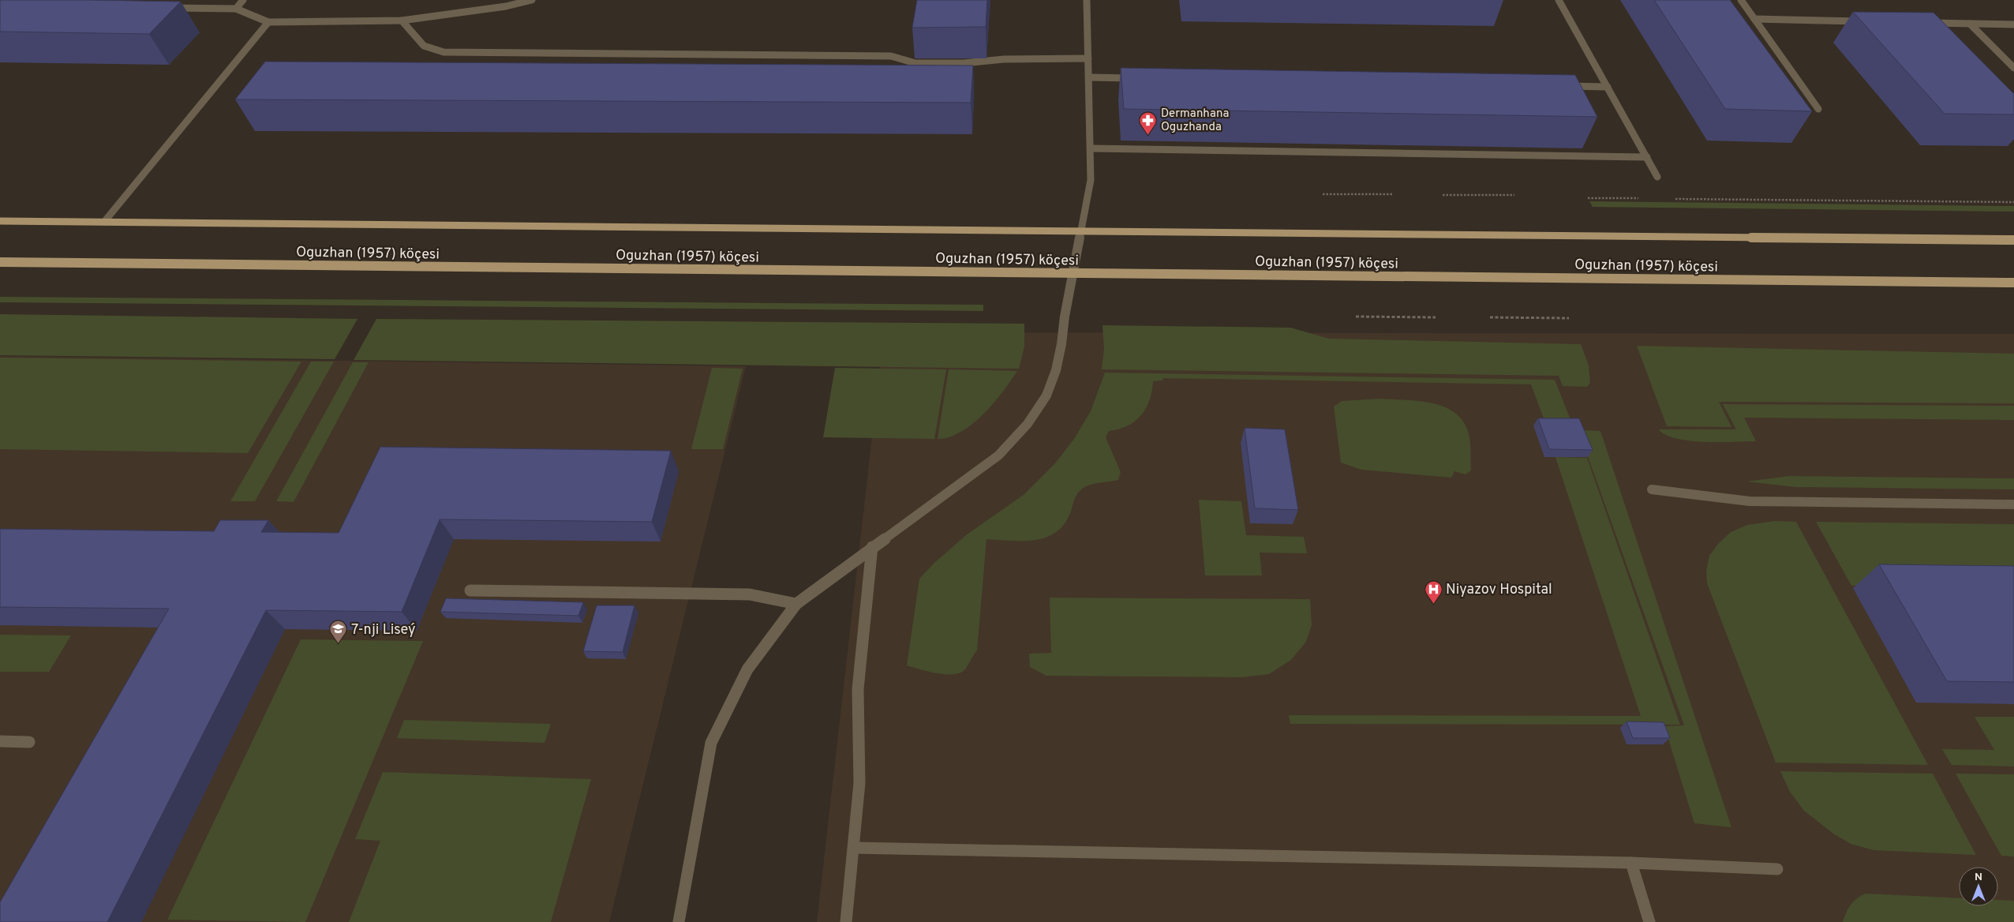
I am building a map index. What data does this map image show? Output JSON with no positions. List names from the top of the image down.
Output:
{
  "streets": {
    "main road": ["Oguzhan (1957) köçesi"]
  },
  "places": {
    "pharmacy": ["Dermanhana Oguzhanda"],
    "hospital": ["Niyazov Hospital"],
    "school or university": ["7-nji Liseý"]
  },
  "north": "top"
}
